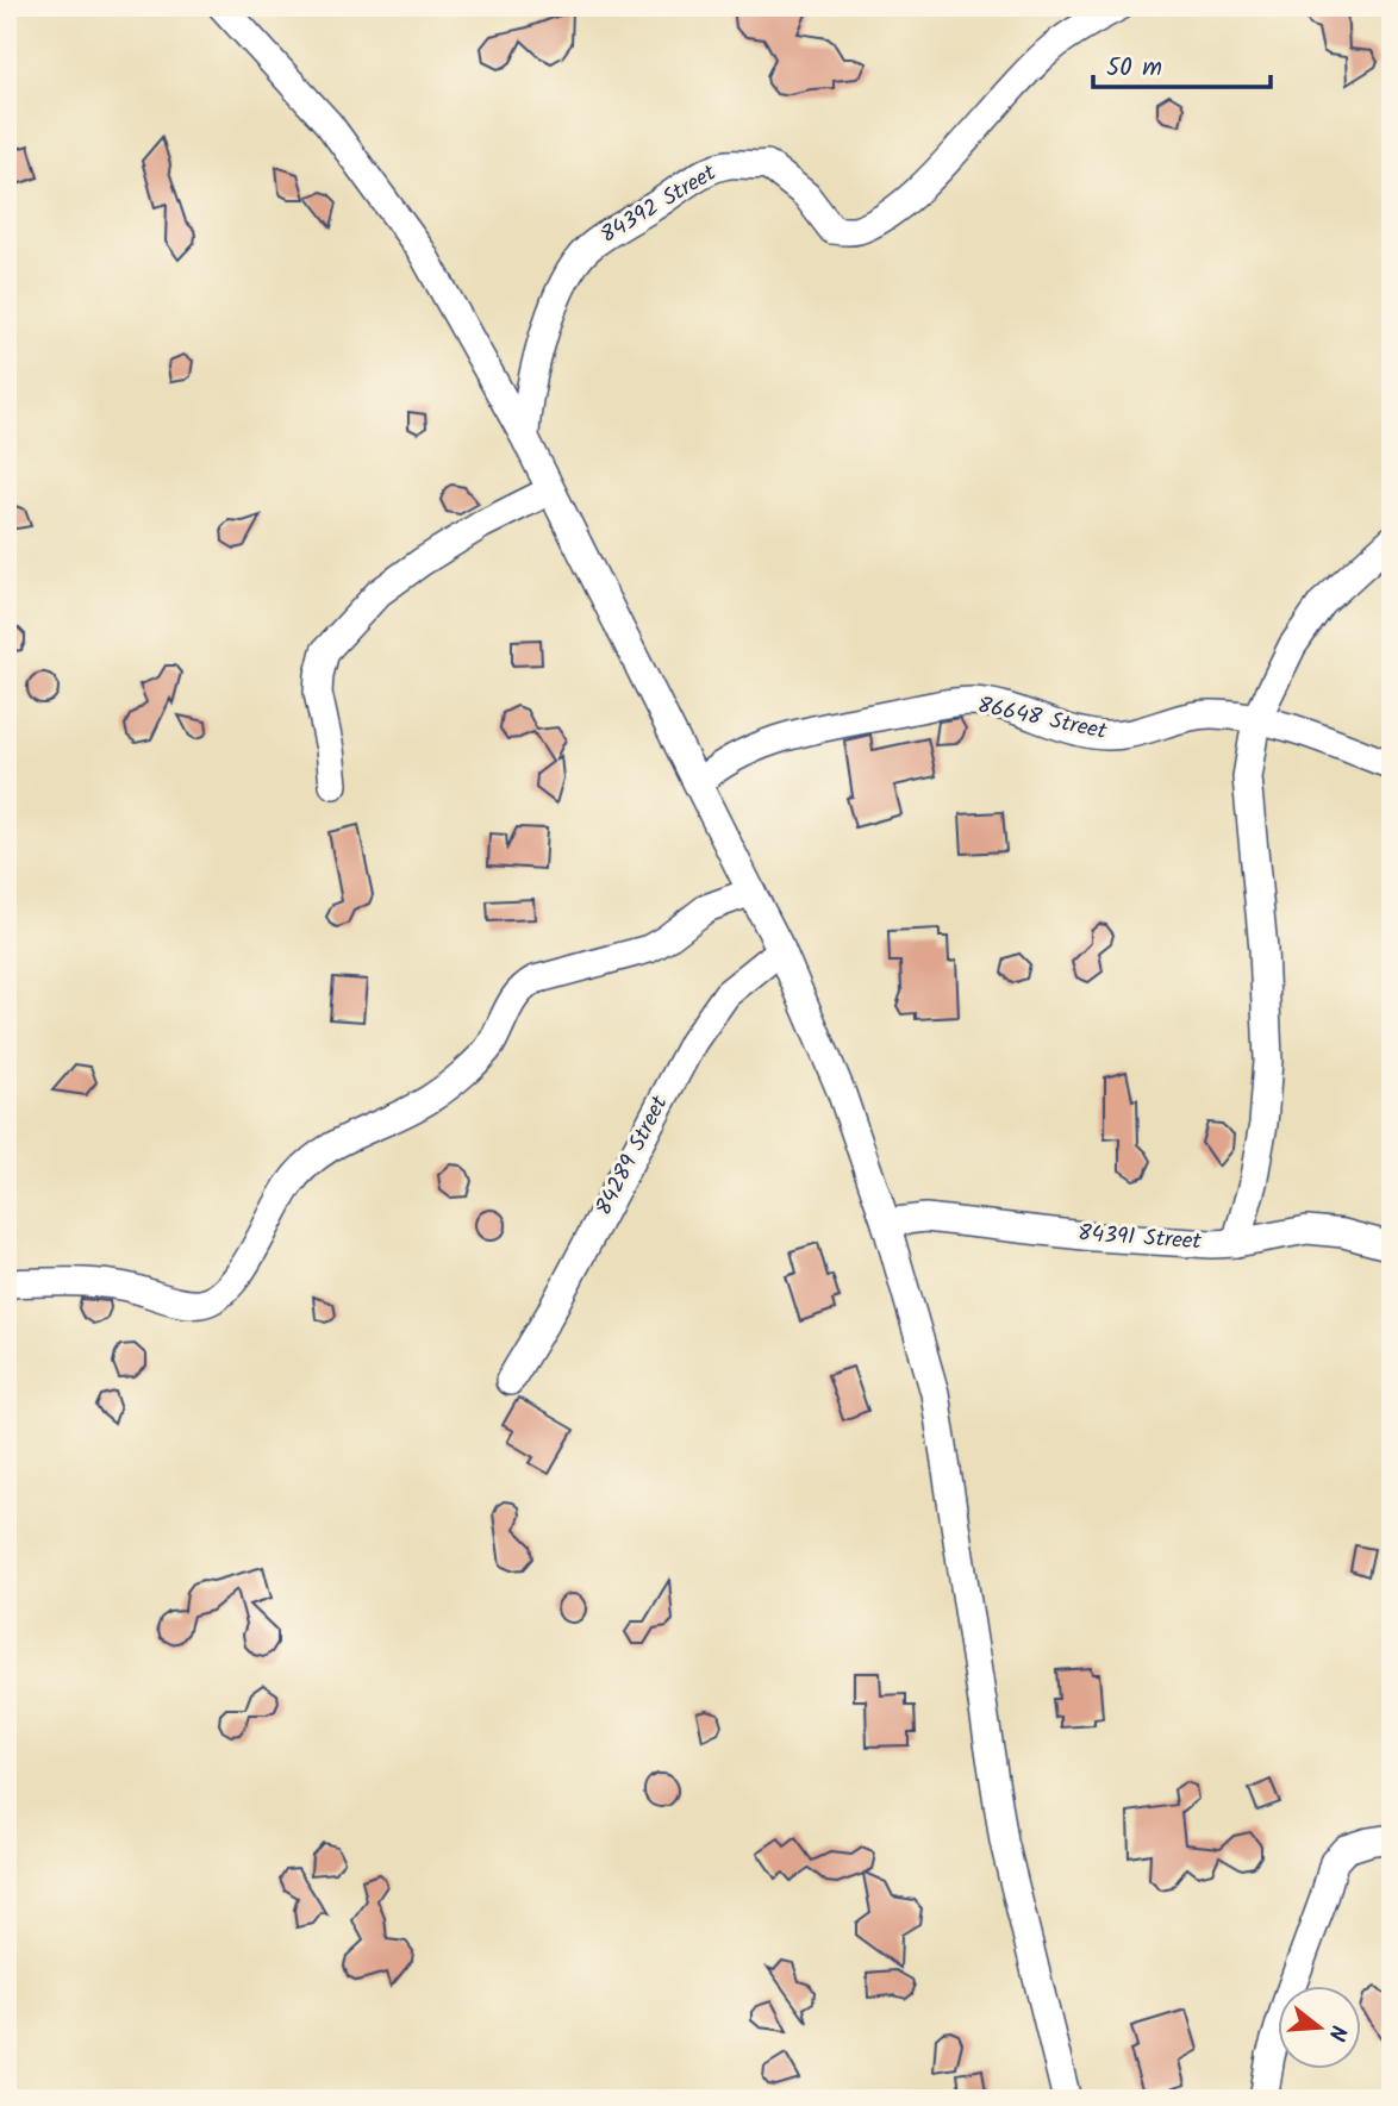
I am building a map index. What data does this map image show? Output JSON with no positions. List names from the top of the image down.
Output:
{
  "streets": {
    "street": [
      "84392 Street",
      "86648 Street",
      "84289 Street",
      "84391 Street"
    ]
  },
  "scale_bar": "50 m",
  "north": "right"
}
